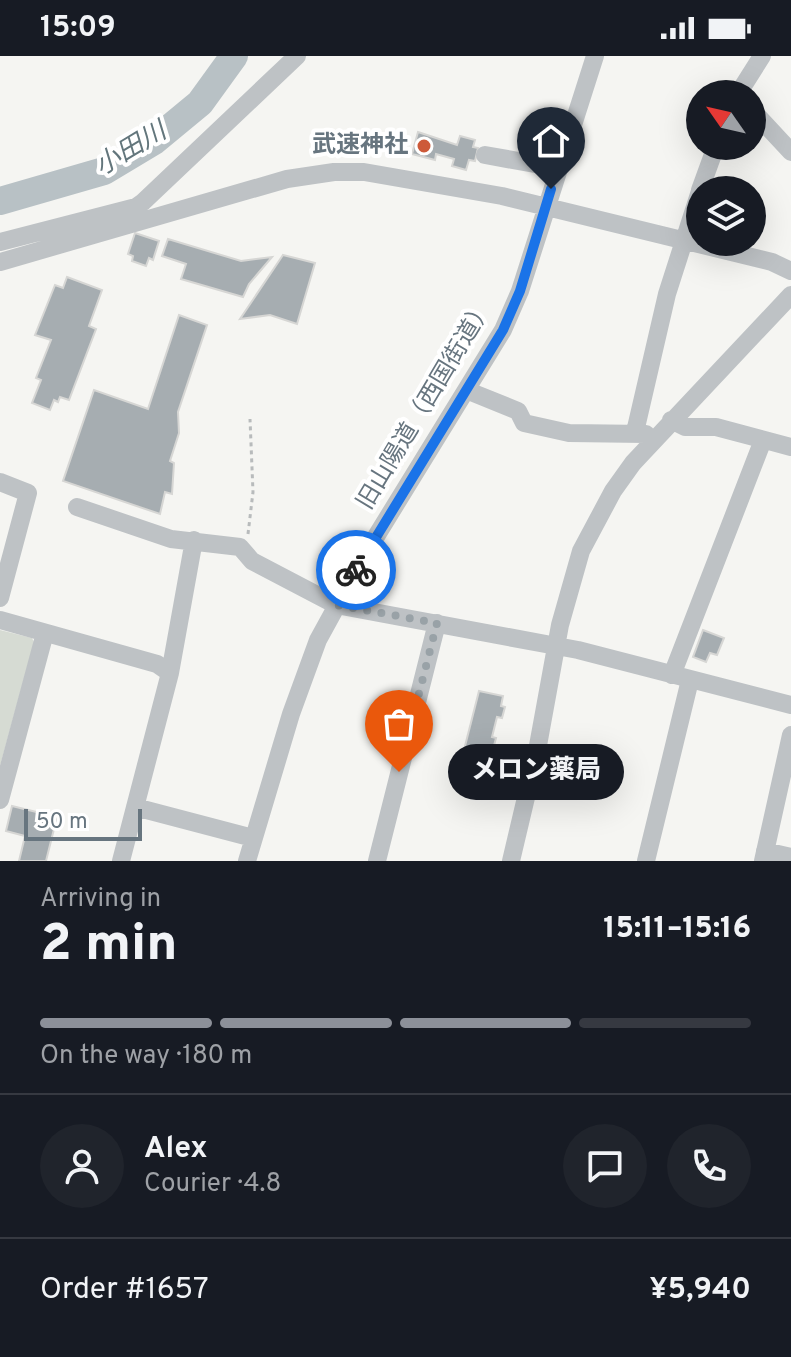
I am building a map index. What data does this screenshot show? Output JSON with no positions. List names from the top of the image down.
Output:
{
  "streets": {
    "street": ["旧山陽道（西国街道）"]
  },
  "water": ["小田川"],
  "places": ["武速神社", "メロン薬局"],
  "scale_bar": "50 m",
  "north": "top left",
  "page": {
    "status": "15:09",
    "bubble": "メロン薬局",
    "scale": "50 m",
    "heading": ["2 min", "Arriving in", "15:11–15:16"],
    "panel": [
      "Alex",
      "Courier · 4.8",
      "Order #1657",
      "¥5,940"
    ],
    "bar": "On the way · 180 m"
  }
}
